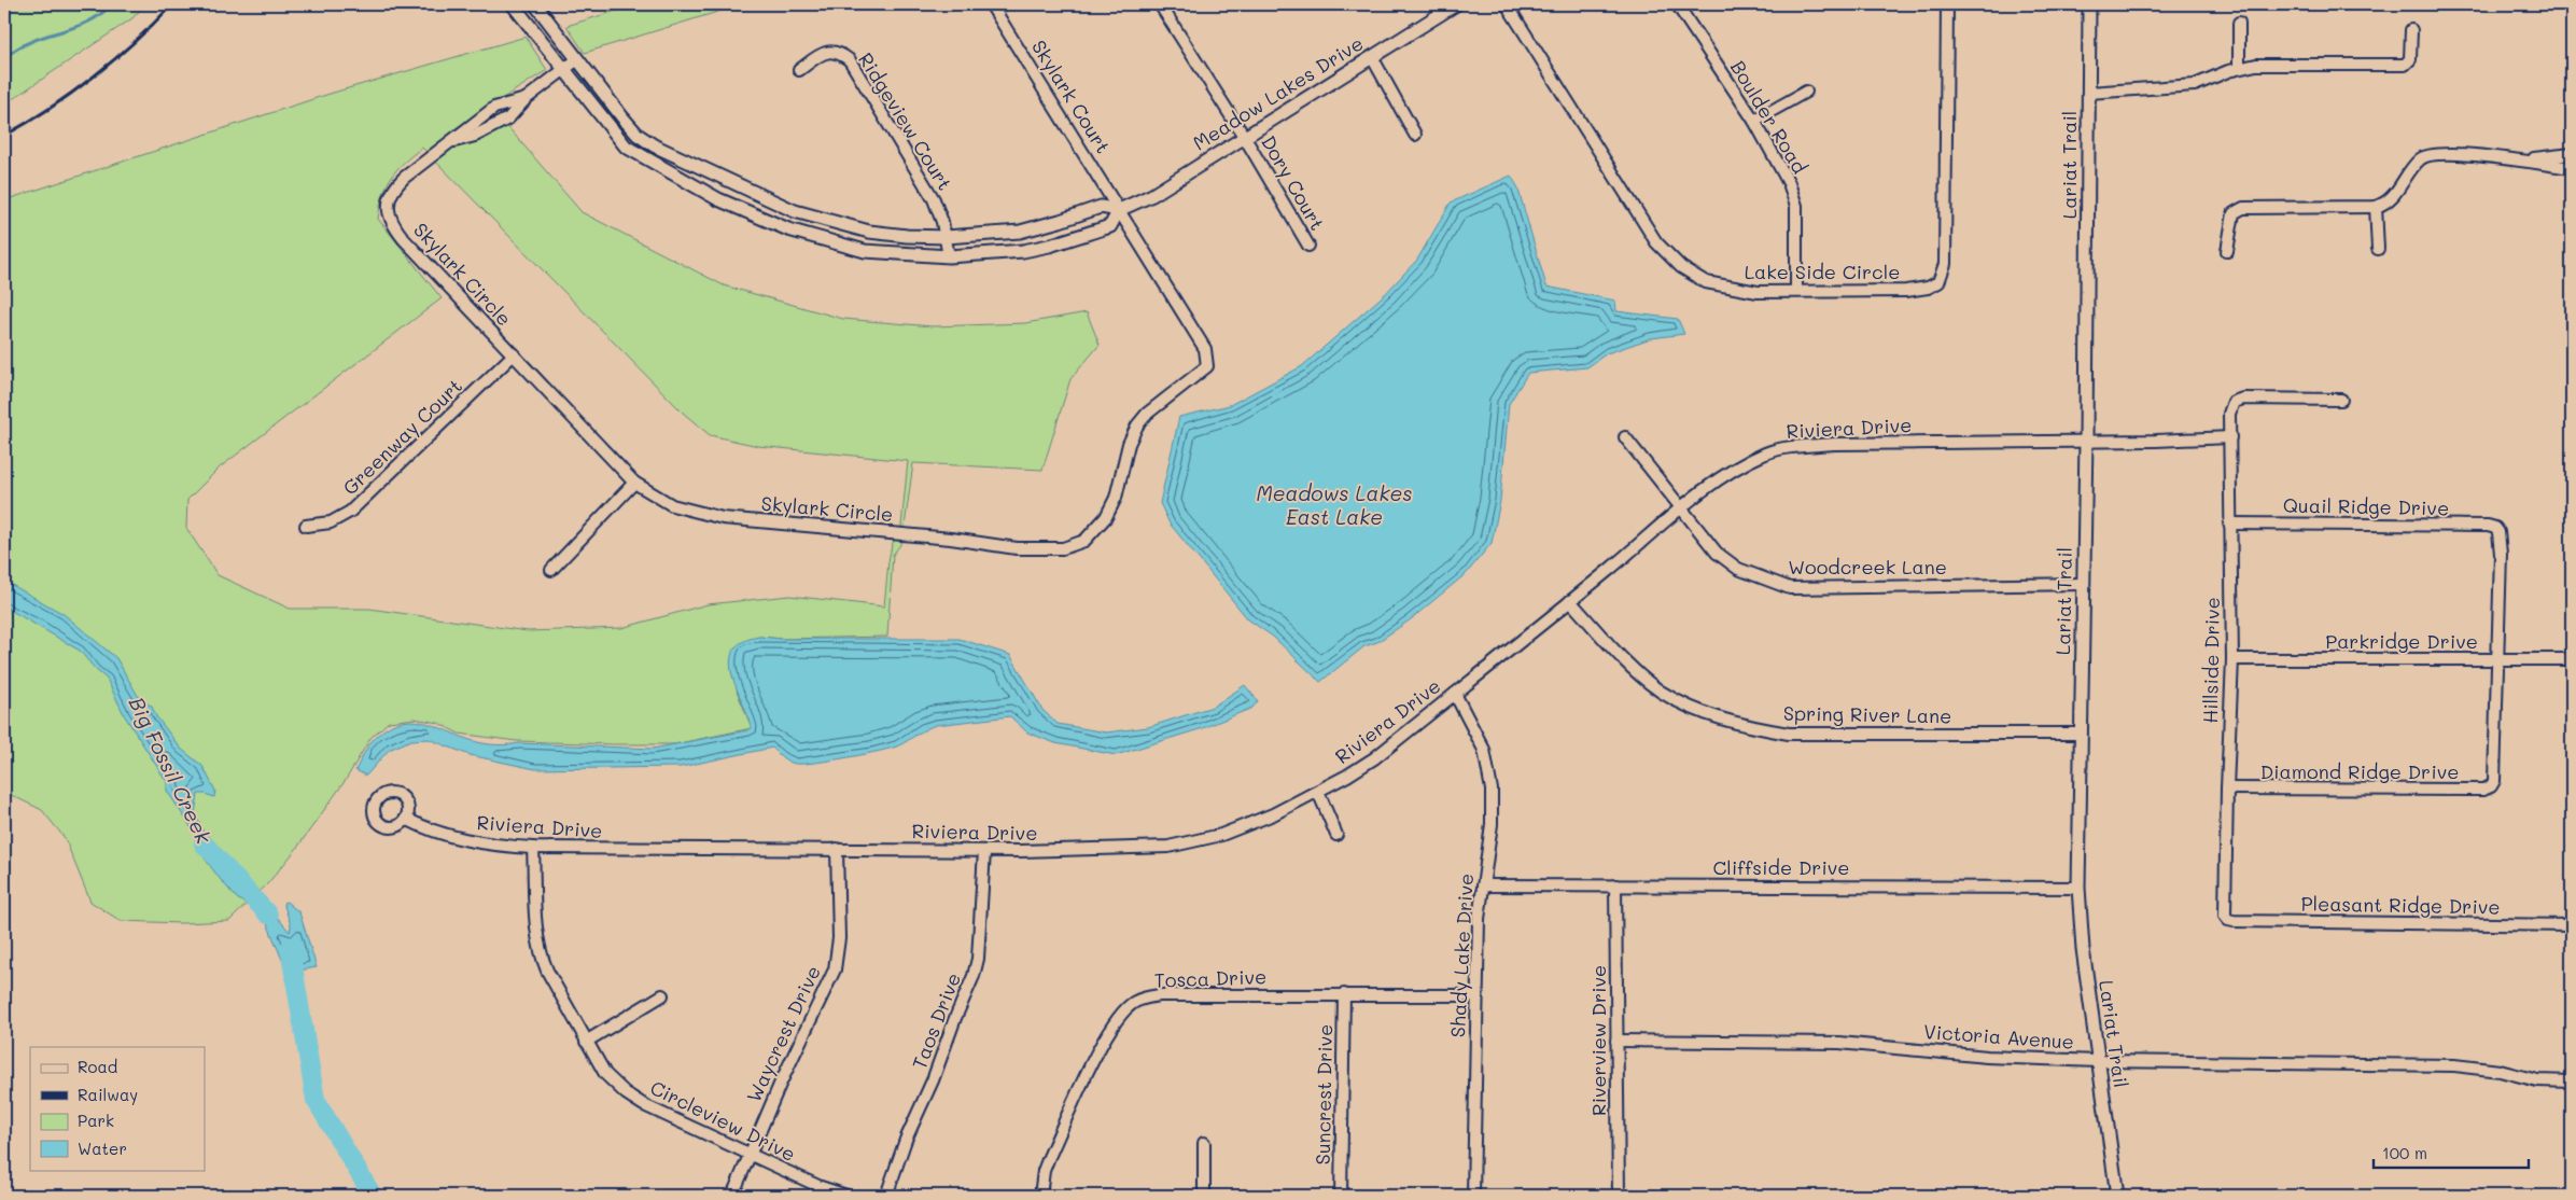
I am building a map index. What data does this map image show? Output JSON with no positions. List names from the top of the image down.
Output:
{
  "streets": {
    "street": [
      "Meadow Lakes Drive",
      "Skylark Court",
      "Boulder Road",
      "Ridgeview Court",
      "Lariat Trail",
      "Dory Court",
      "Lake Side Circle",
      "Skylark Circle",
      "Riviera Drive",
      "Greenway Court",
      "Quail Ridge Drive",
      "Woodcreek Lane",
      "Parkridge Drive",
      "Hillside Drive",
      "Spring River Lane",
      "Diamond Ridge Drive",
      "Cliffside Drive",
      "Pleasant Ridge Drive",
      "Shady Lake Drive",
      "Tosca Drive",
      "Taos Drive",
      "Waycrest Drive",
      "Victoria Avenue",
      "Riverview Drive",
      "Suncrest Drive",
      "Circleview Drive"
    ]
  },
  "crossings": [
    ["Meadow Lakes Drive", "Skylark Court"],
    ["Meadow Lakes Drive", "Ridgeview Court"],
    ["Meadow Lakes Drive", "Dory Court"],
    ["Meadow Lakes Drive", "Skylark Circle"],
    ["Skylark Court", "Skylark Circle"],
    ["Boulder Road", "Lake Side Circle"],
    ["Lariat Trail", "Riviera Drive"],
    ["Lariat Trail", "Woodcreek Lane"],
    ["Lariat Trail", "Spring River Lane"],
    ["Lariat Trail", "Cliffside Drive"],
    ["Lariat Trail", "Victoria Avenue"],
    ["Skylark Circle", "Greenway Court"],
    ["Riviera Drive", "Woodcreek Lane"],
    ["Riviera Drive", "Hillside Drive"],
    ["Riviera Drive", "Spring River Lane"],
    ["Riviera Drive", "Shady Lake Drive"],
    ["Riviera Drive", "Taos Drive"],
    ["Riviera Drive", "Waycrest Drive"],
    ["Riviera Drive", "Circleview Drive"],
    ["Quail Ridge Drive", "Parkridge Drive"],
    ["Quail Ridge Drive", "Hillside Drive"],
    ["Quail Ridge Drive", "Diamond Ridge Drive"],
    ["Parkridge Drive", "Hillside Drive"],
    ["Parkridge Drive", "Diamond Ridge Drive"],
    ["Hillside Drive", "Diamond Ridge Drive"],
    ["Hillside Drive", "Pleasant Ridge Drive"],
    ["Cliffside Drive", "Shady Lake Drive"],
    ["Cliffside Drive", "Riverview Drive"],
    ["Shady Lake Drive", "Tosca Drive"],
    ["Tosca Drive", "Suncrest Drive"],
    ["Waycrest Drive", "Circleview Drive"],
    ["Victoria Avenue", "Riverview Drive"]
  ],
  "water": ["Meadows Lakes East Lake", "Big Fossil Creek"],
  "legend": [
    "Road",
    "Railway",
    "Park",
    "Water"
  ],
  "scale_bar": "100 m"
}
